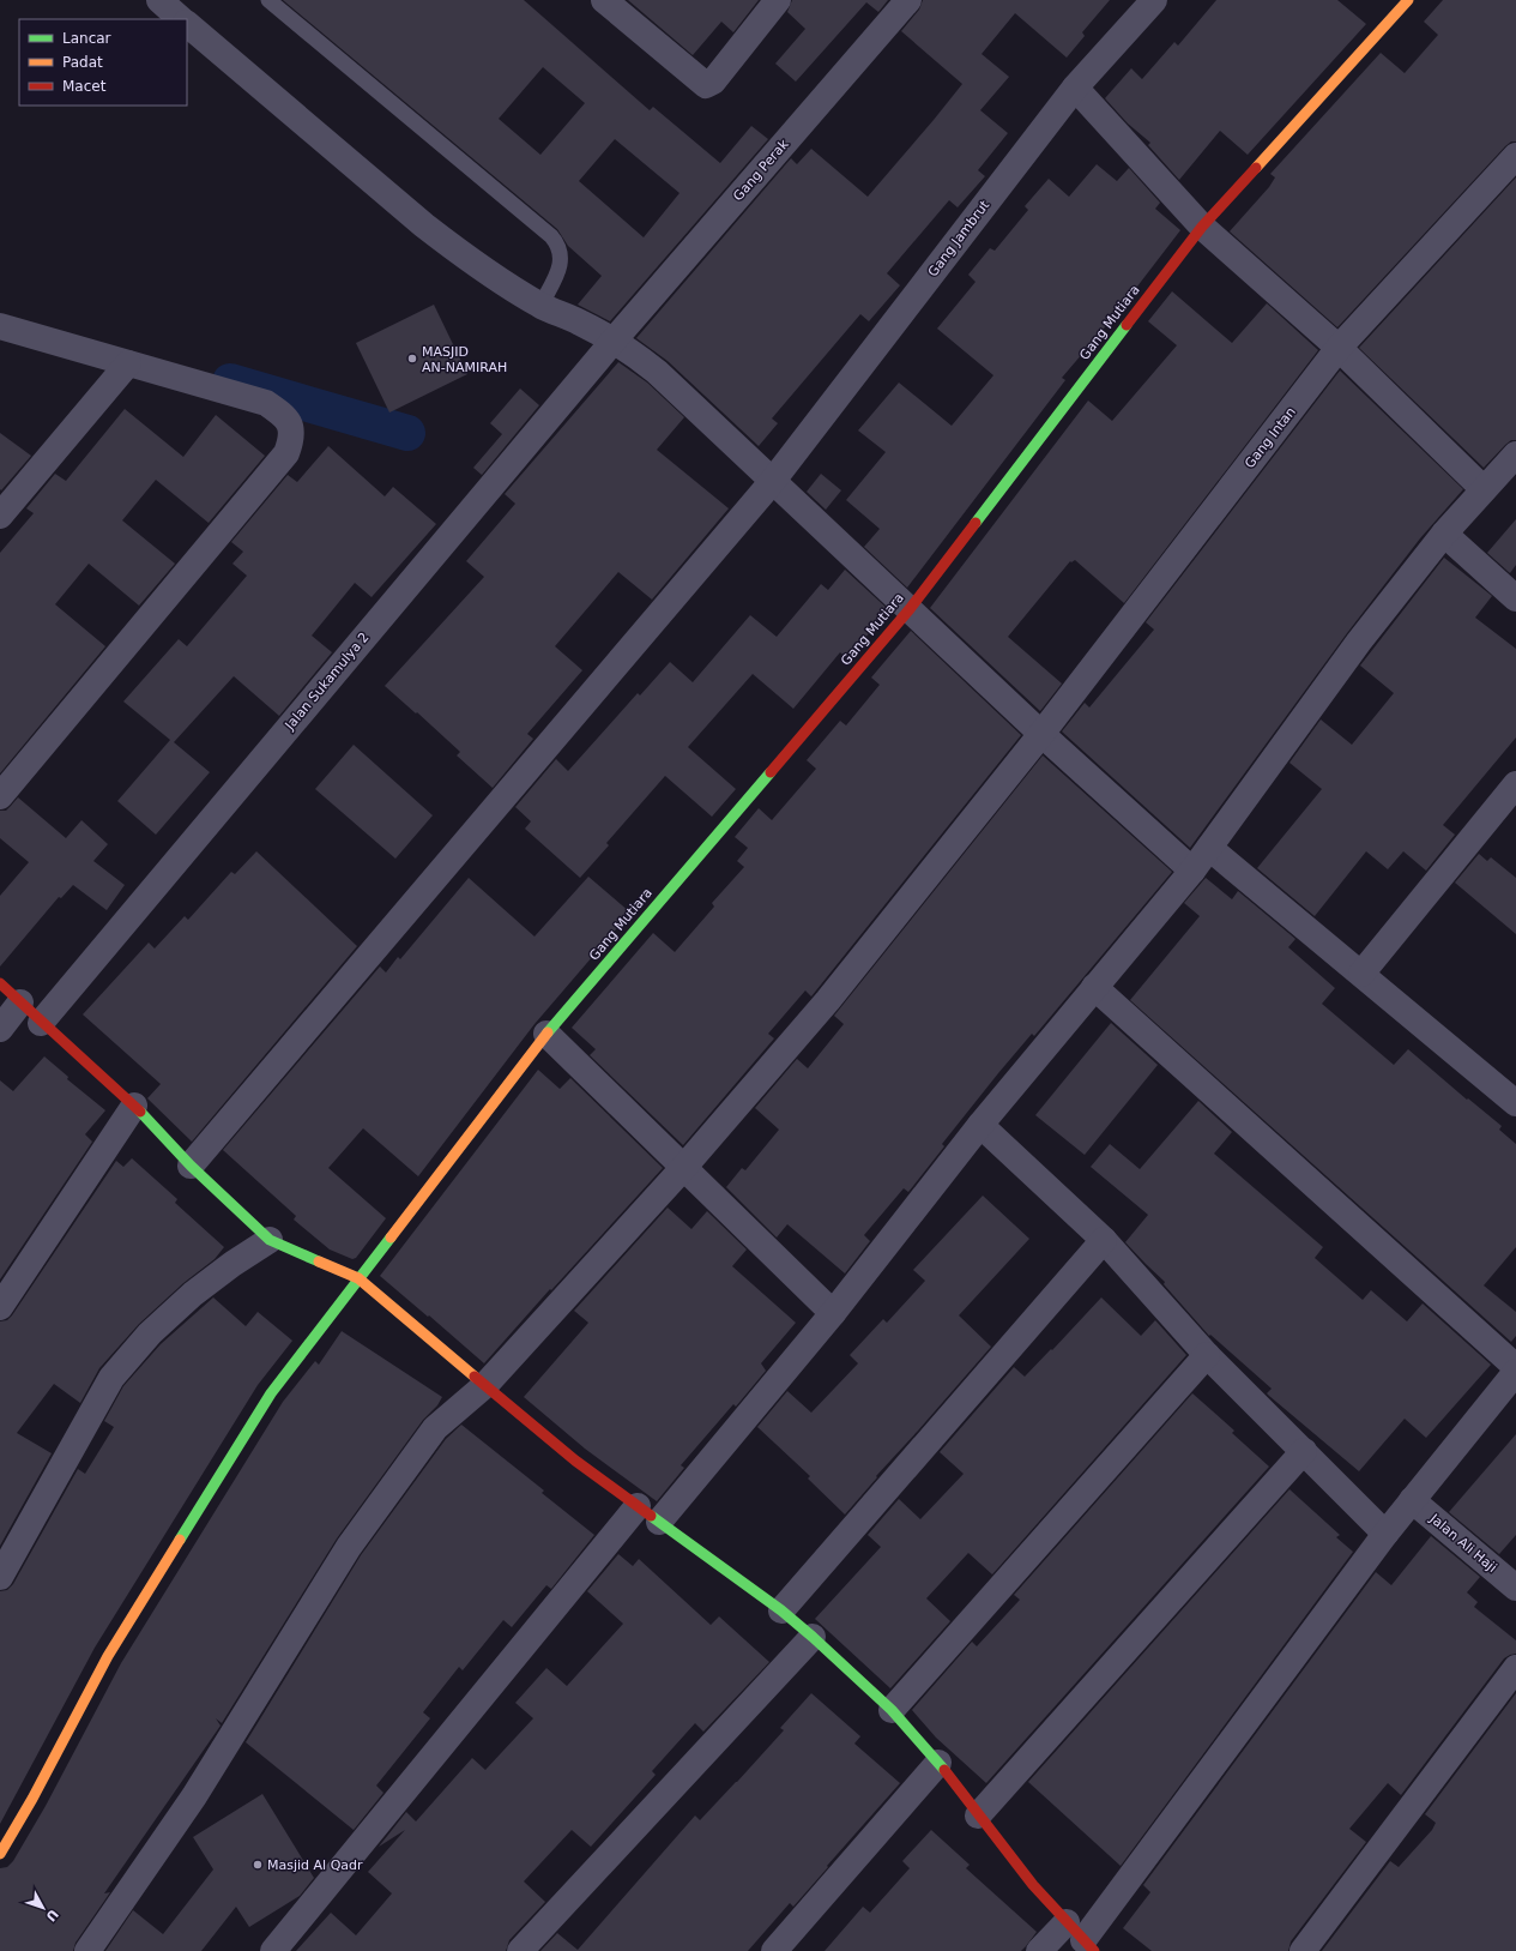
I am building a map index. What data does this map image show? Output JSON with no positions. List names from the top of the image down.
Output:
{
  "streets": {
    "street": [
      "Gang Perak",
      "Gang Jambrut",
      "Gang Mutiara",
      "Gang Intan",
      "Jalan Sukamulya 2",
      "Jalan Ali Haji"
    ]
  },
  "crossings": [
    ["Gang Perak", "Jalan Sukamulya 2"]
  ],
  "places": ["MASJID AN-NAMIRAH", "Masjid Al Qadr"],
  "legend": ["Lancar", "Padat", "Macet"],
  "north": "bottom right"
}
